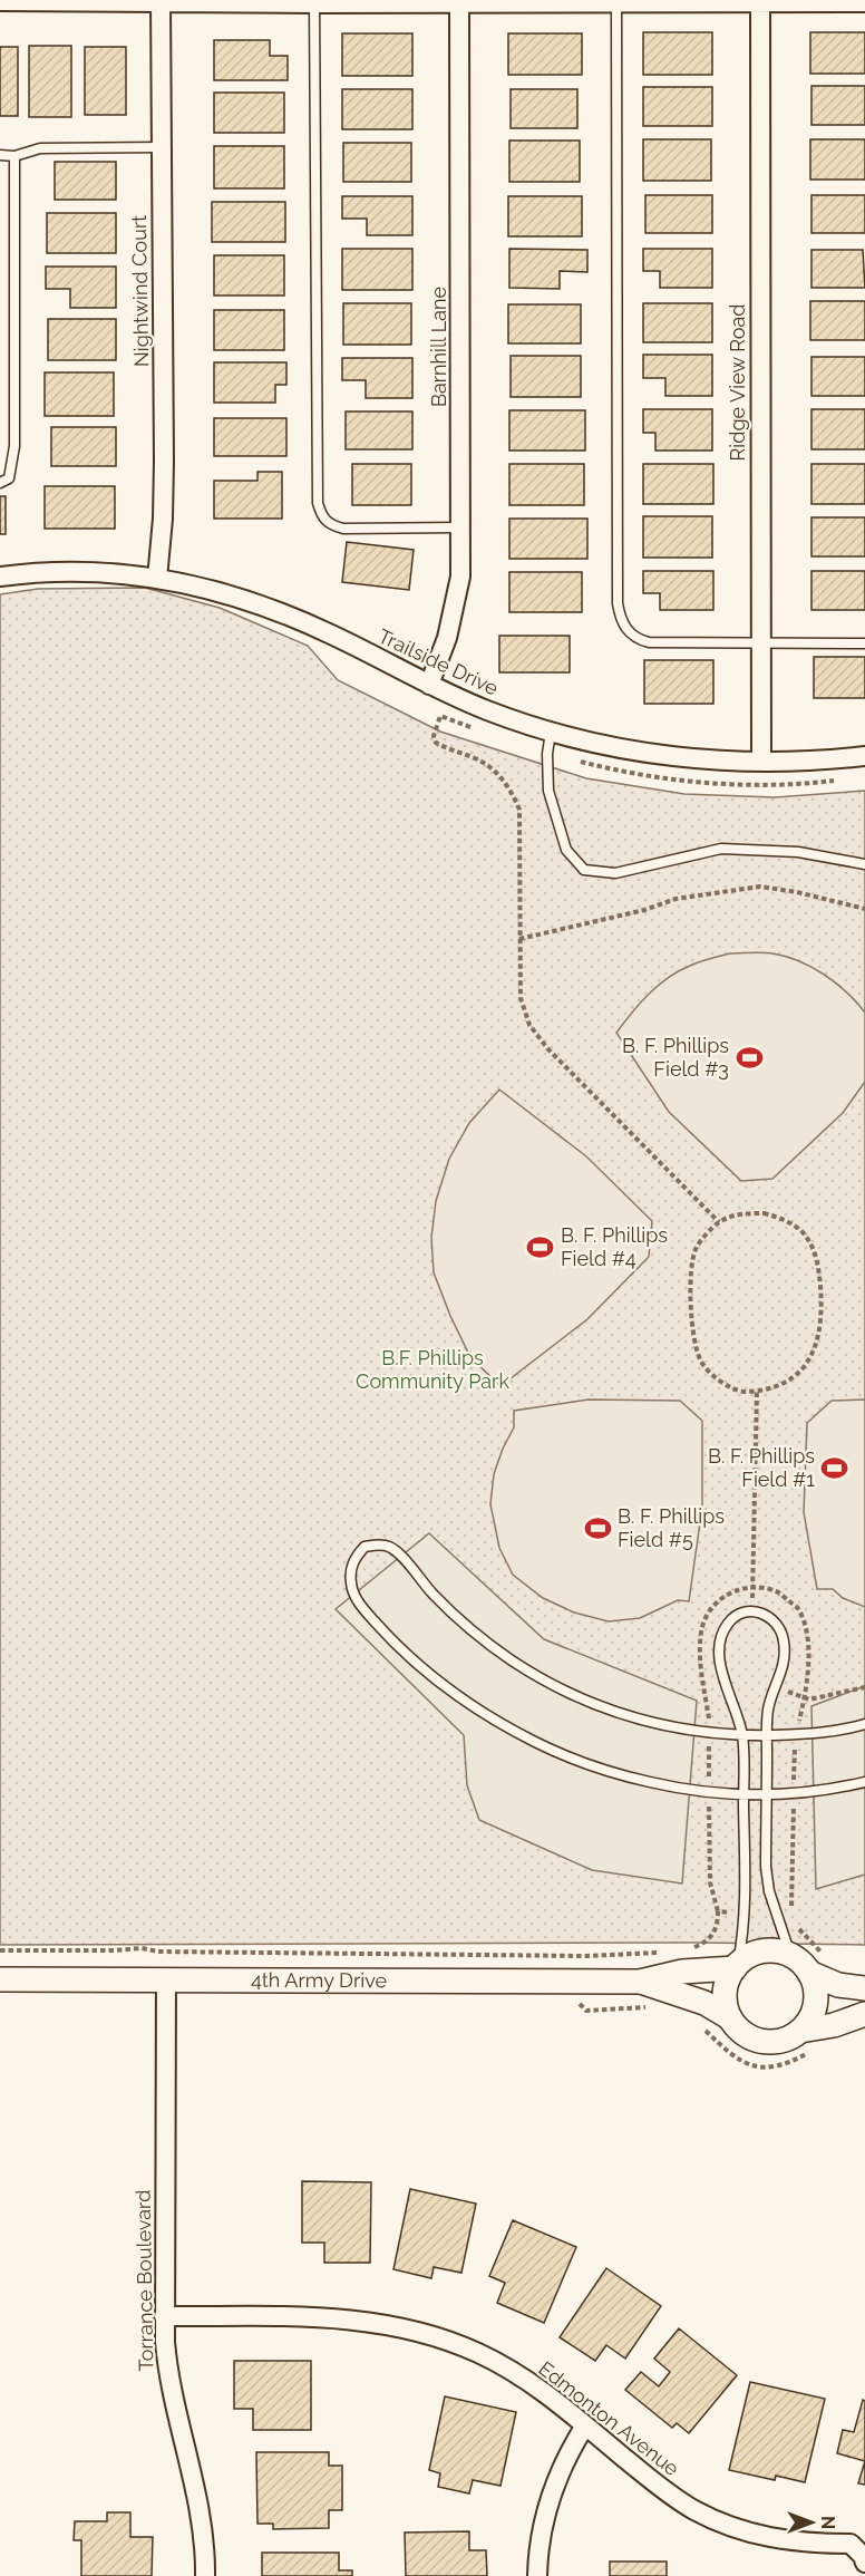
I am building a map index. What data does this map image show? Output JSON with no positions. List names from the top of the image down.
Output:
{
  "streets": {
    "street": [
      "Nightwind Court",
      "Barnhill Lane",
      "Ridge View Road",
      "Trailside Drive",
      "4th Army Drive",
      "Torrance Boulevard",
      "Edmonton Avenue"
    ]
  },
  "crossings": [
    ["Nightwind Court", "Trailside Drive"],
    ["Barnhill Lane", "Trailside Drive"],
    ["Ridge View Road", "Trailside Drive"],
    ["4th Army Drive", "Torrance Boulevard"],
    ["Torrance Boulevard", "Edmonton Avenue"]
  ],
  "parks": ["B.F. Phillips Community Park"],
  "places": {
    "sports": [
      "B. F. Phillips Field #3",
      "B. F. Phillips Field #4",
      "B. F. Phillips Field #1",
      "B. F. Phillips Field #5"
    ]
  },
  "north": "right"
}
